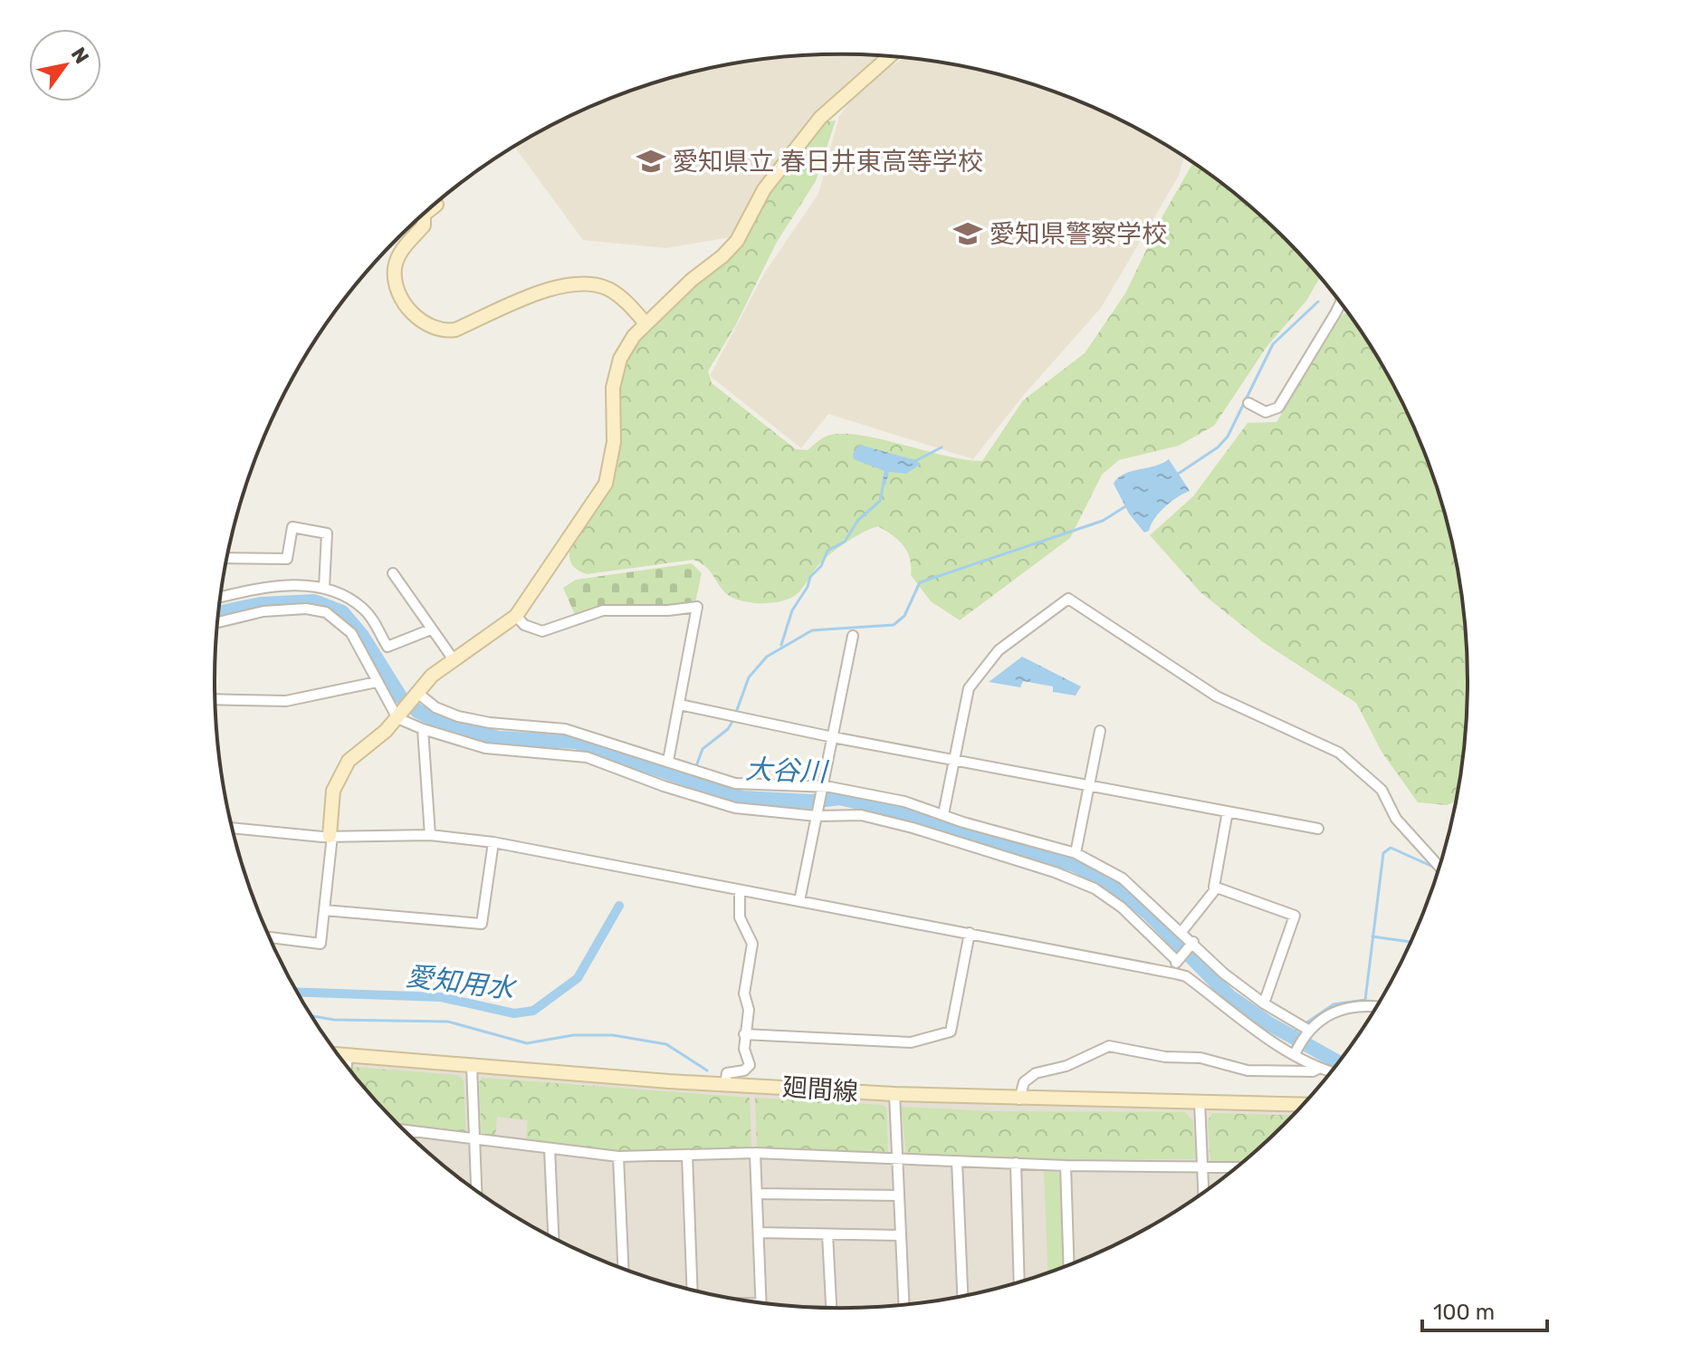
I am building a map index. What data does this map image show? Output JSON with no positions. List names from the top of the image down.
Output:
{
  "streets": {
    "street": ["廻間線"]
  },
  "water": ["大谷川", "愛知用水"],
  "places": {
    "school or university": ["愛知県立 春日井東高等学校", "愛知県警察学校"]
  },
  "scale_bar": "100 m",
  "north": "top right"
}
